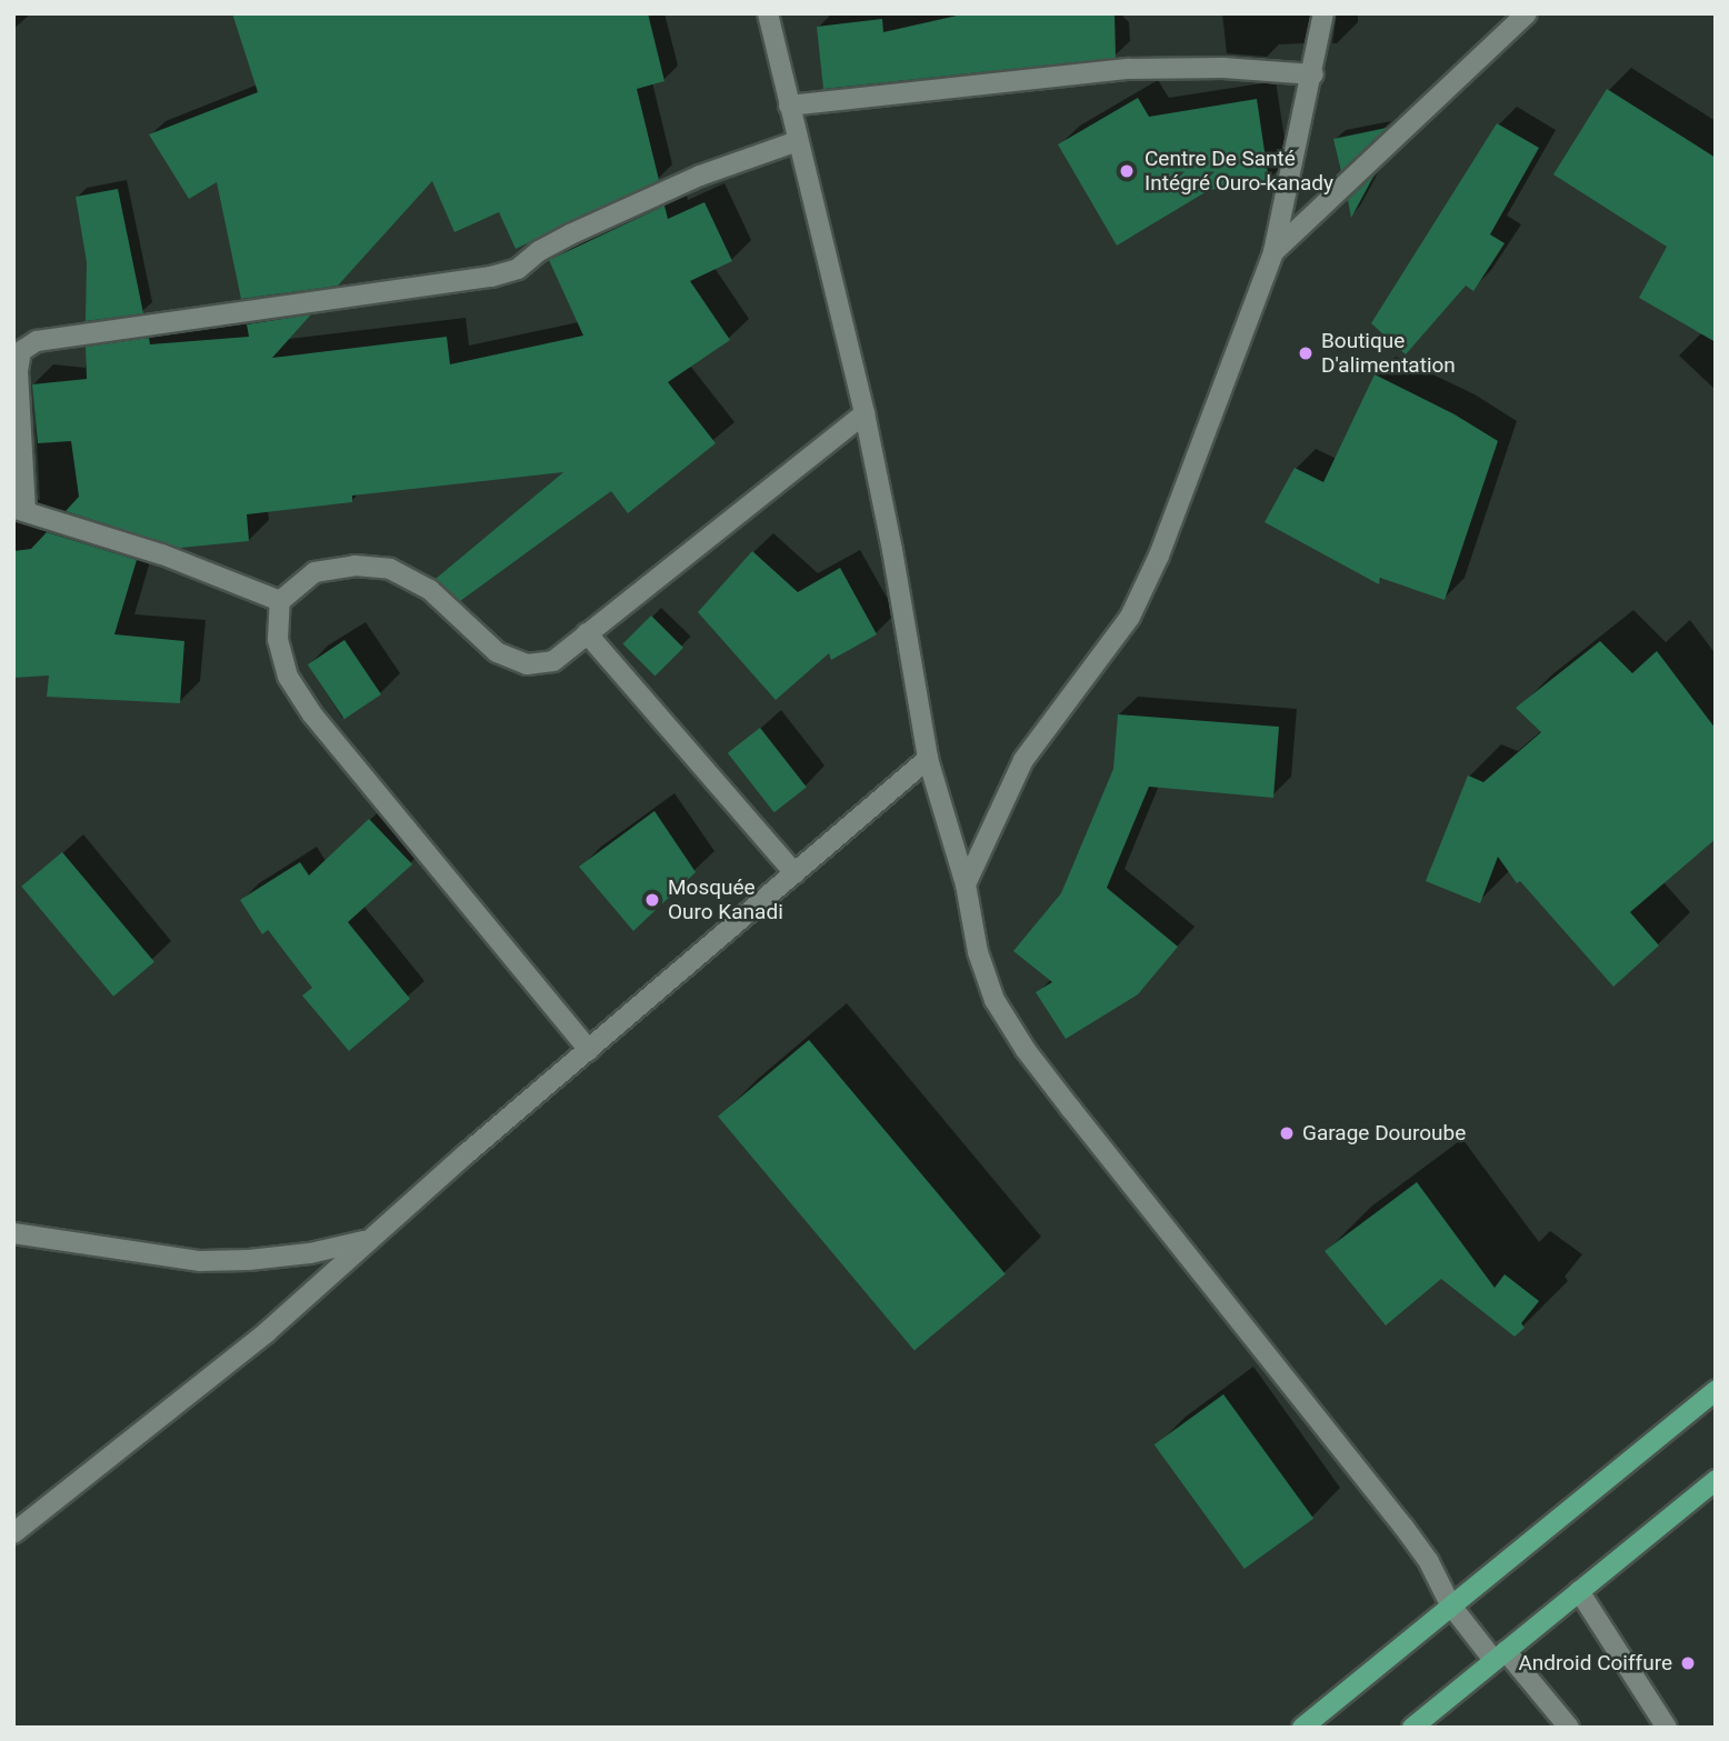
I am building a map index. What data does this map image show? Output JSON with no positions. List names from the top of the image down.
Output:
{
  "places": [
    "Centre De Santé Intégré Ouro-kanady",
    "Boutique D'alimentation",
    "Mosquée Ouro Kanadi",
    "Garage Douroube",
    "Android Coiffure"
  ]
}
